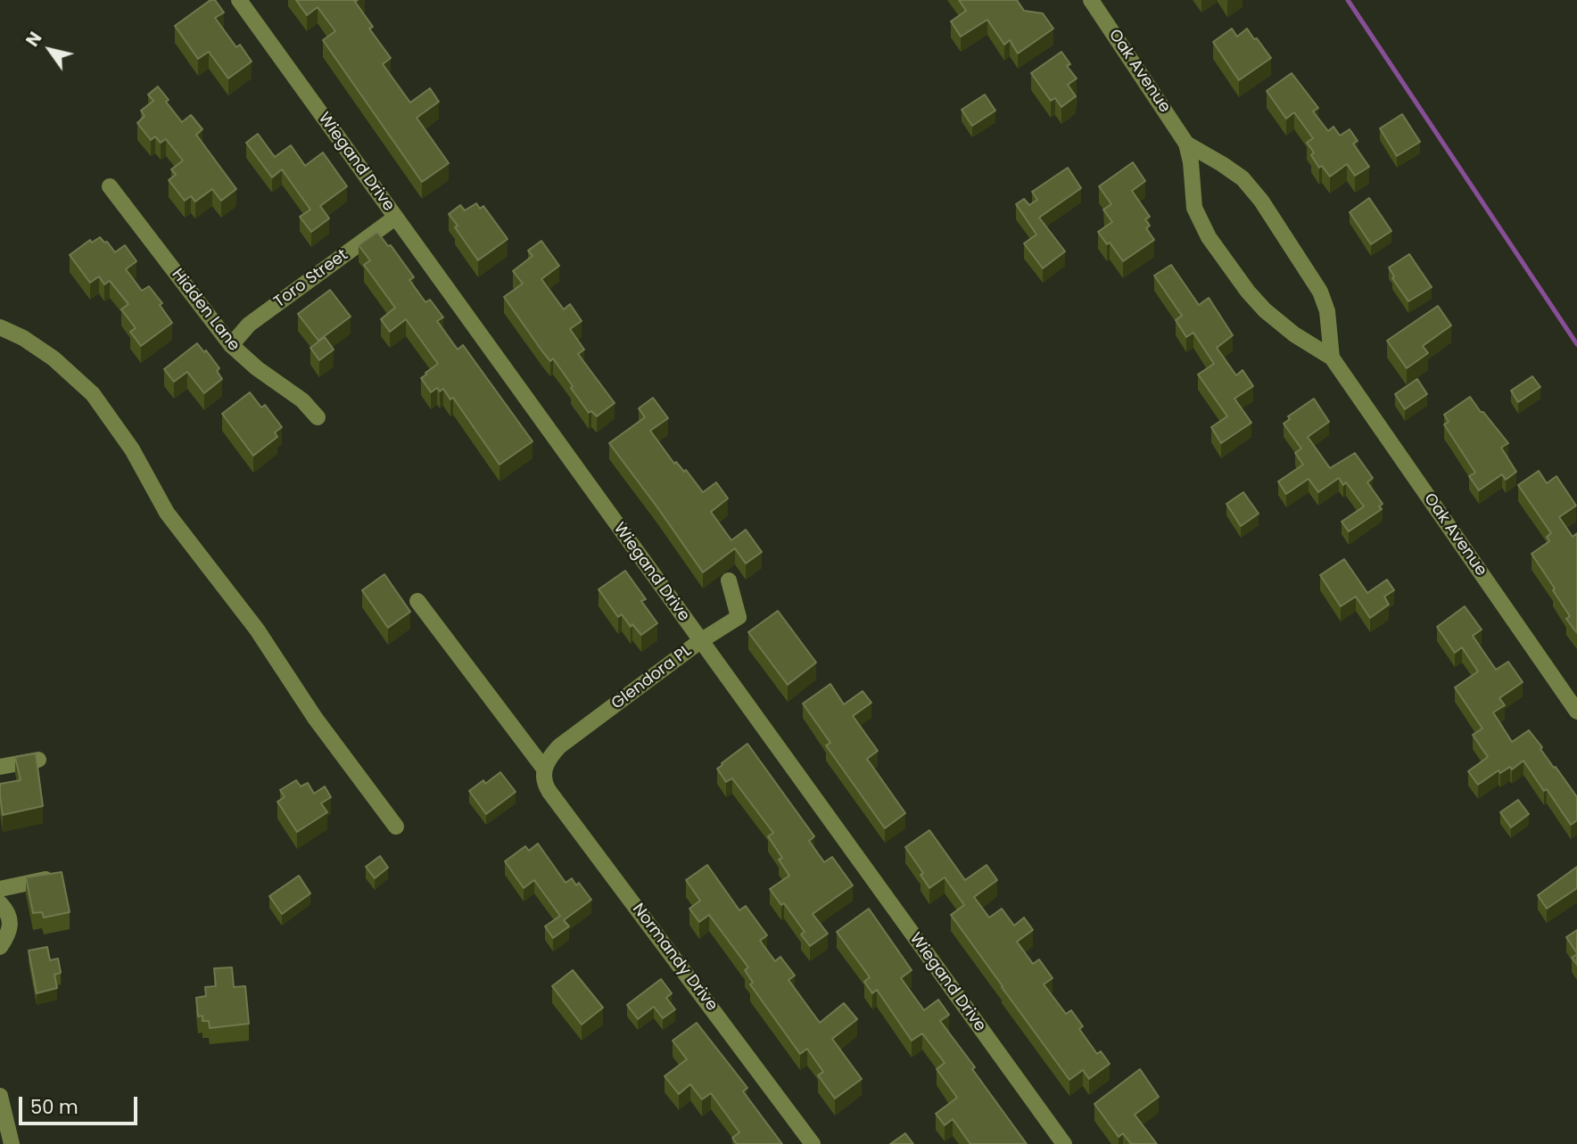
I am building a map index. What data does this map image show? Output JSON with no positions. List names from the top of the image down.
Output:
{
  "streets": {
    "street": [
      "Oak Avenue",
      "Wiegand Drive",
      "Toro Street",
      "Hidden Lane",
      "Glendora PL",
      "Normandy Drive"
    ]
  },
  "crossings": [
    ["Wiegand Drive", "Toro Street"],
    ["Wiegand Drive", "Glendora PL"],
    ["Toro Street", "Hidden Lane"],
    ["Glendora PL", "Normandy Drive"]
  ],
  "scale_bar": "50 m",
  "north": "top left"
}
